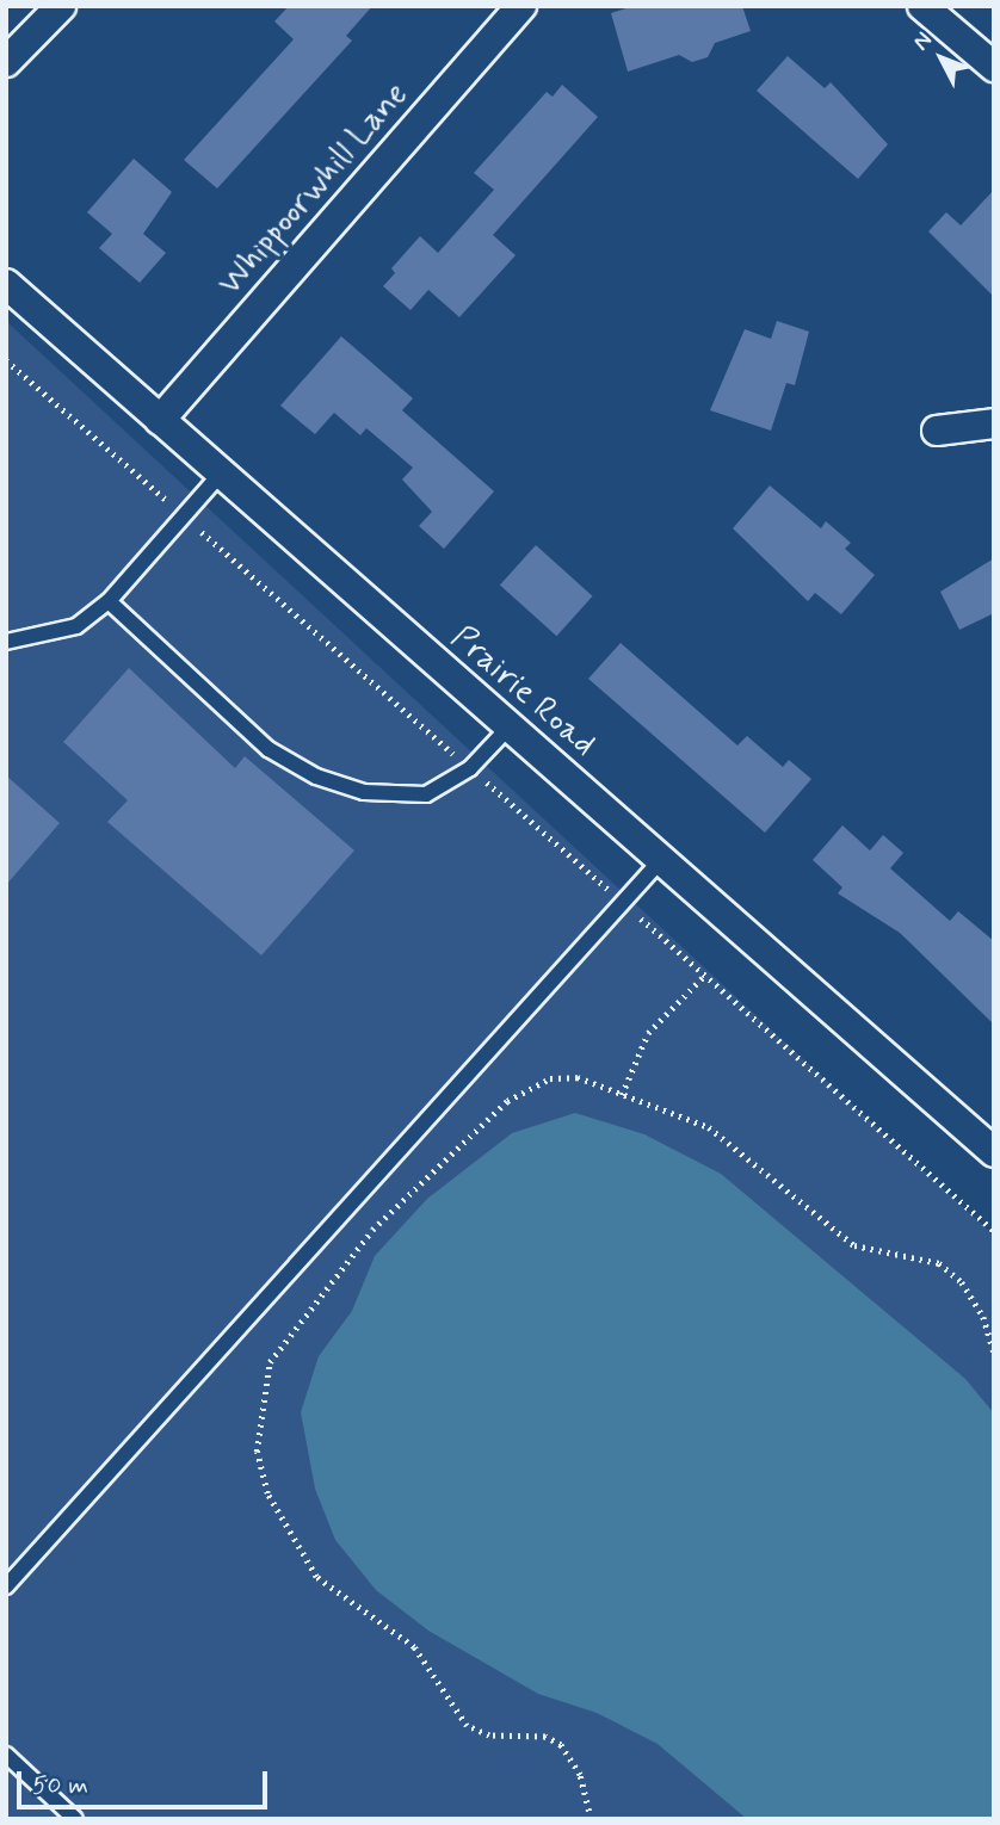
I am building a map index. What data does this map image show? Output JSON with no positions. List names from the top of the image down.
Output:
{
  "streets": {
    "street": ["Whippoorwhill Lane", "Prairie Road"]
  },
  "crossings": [
    ["Whippoorwhill Lane", "Prairie Road"]
  ],
  "scale_bar": "50 m",
  "north": "top left"
}
